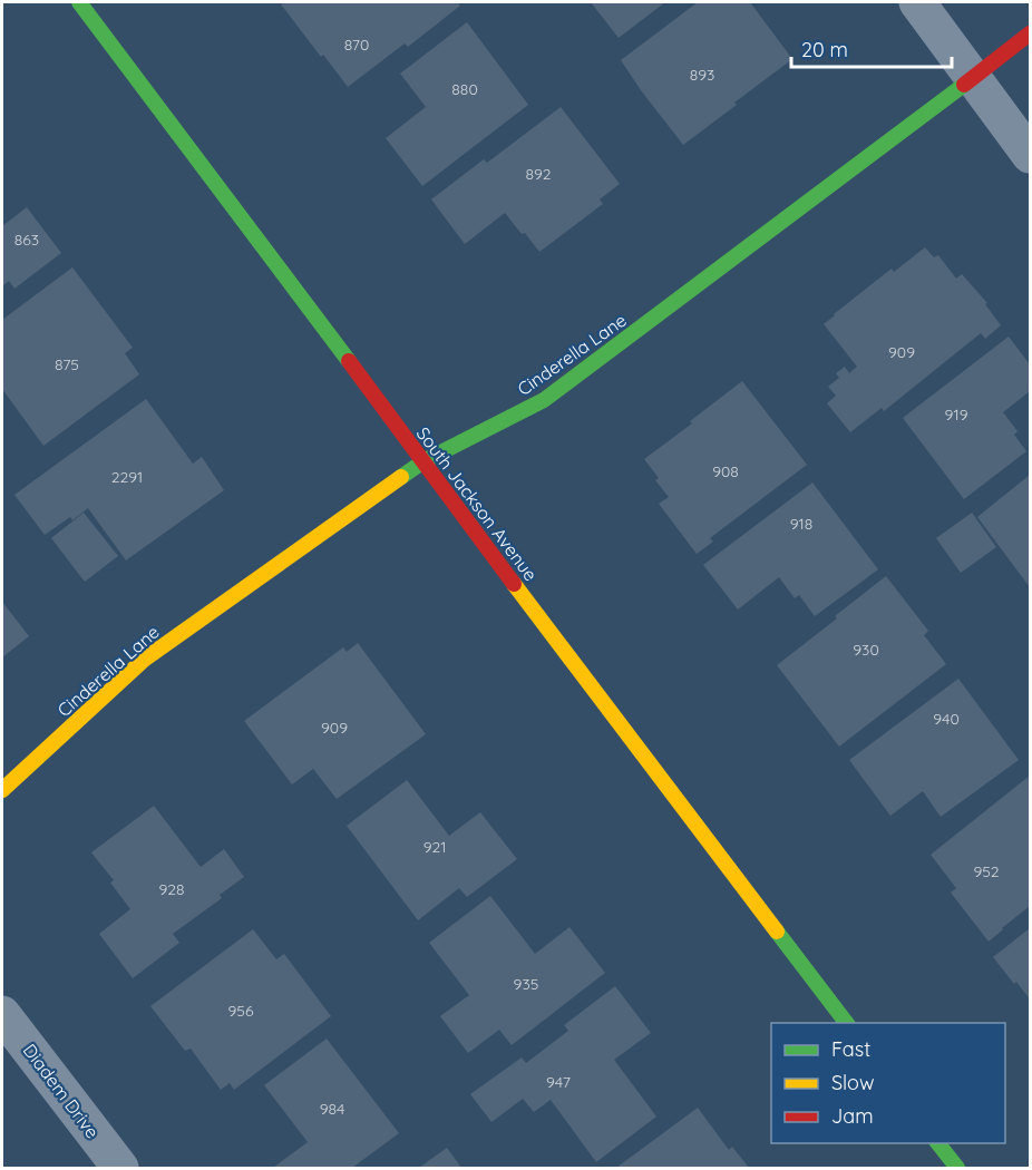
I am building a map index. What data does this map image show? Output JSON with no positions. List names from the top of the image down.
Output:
{
  "streets": {
    "main road": ["Cinderella Lane", "South Jackson Avenue"],
    "street": ["Diadem Drive"]
  },
  "crossings": [
    ["Cinderella Lane", "South Jackson Avenue"]
  ],
  "house_numbers": [
    "870",
    "893",
    "880",
    "892",
    "863",
    "909",
    "875",
    "919",
    "908",
    "2291",
    "918",
    "930",
    "940",
    "909",
    "921",
    "952",
    "928",
    "935",
    "956",
    "947",
    "984"
  ],
  "legend": ["Fast", "Slow", "Jam"],
  "scale_bar": "20 m"
}
